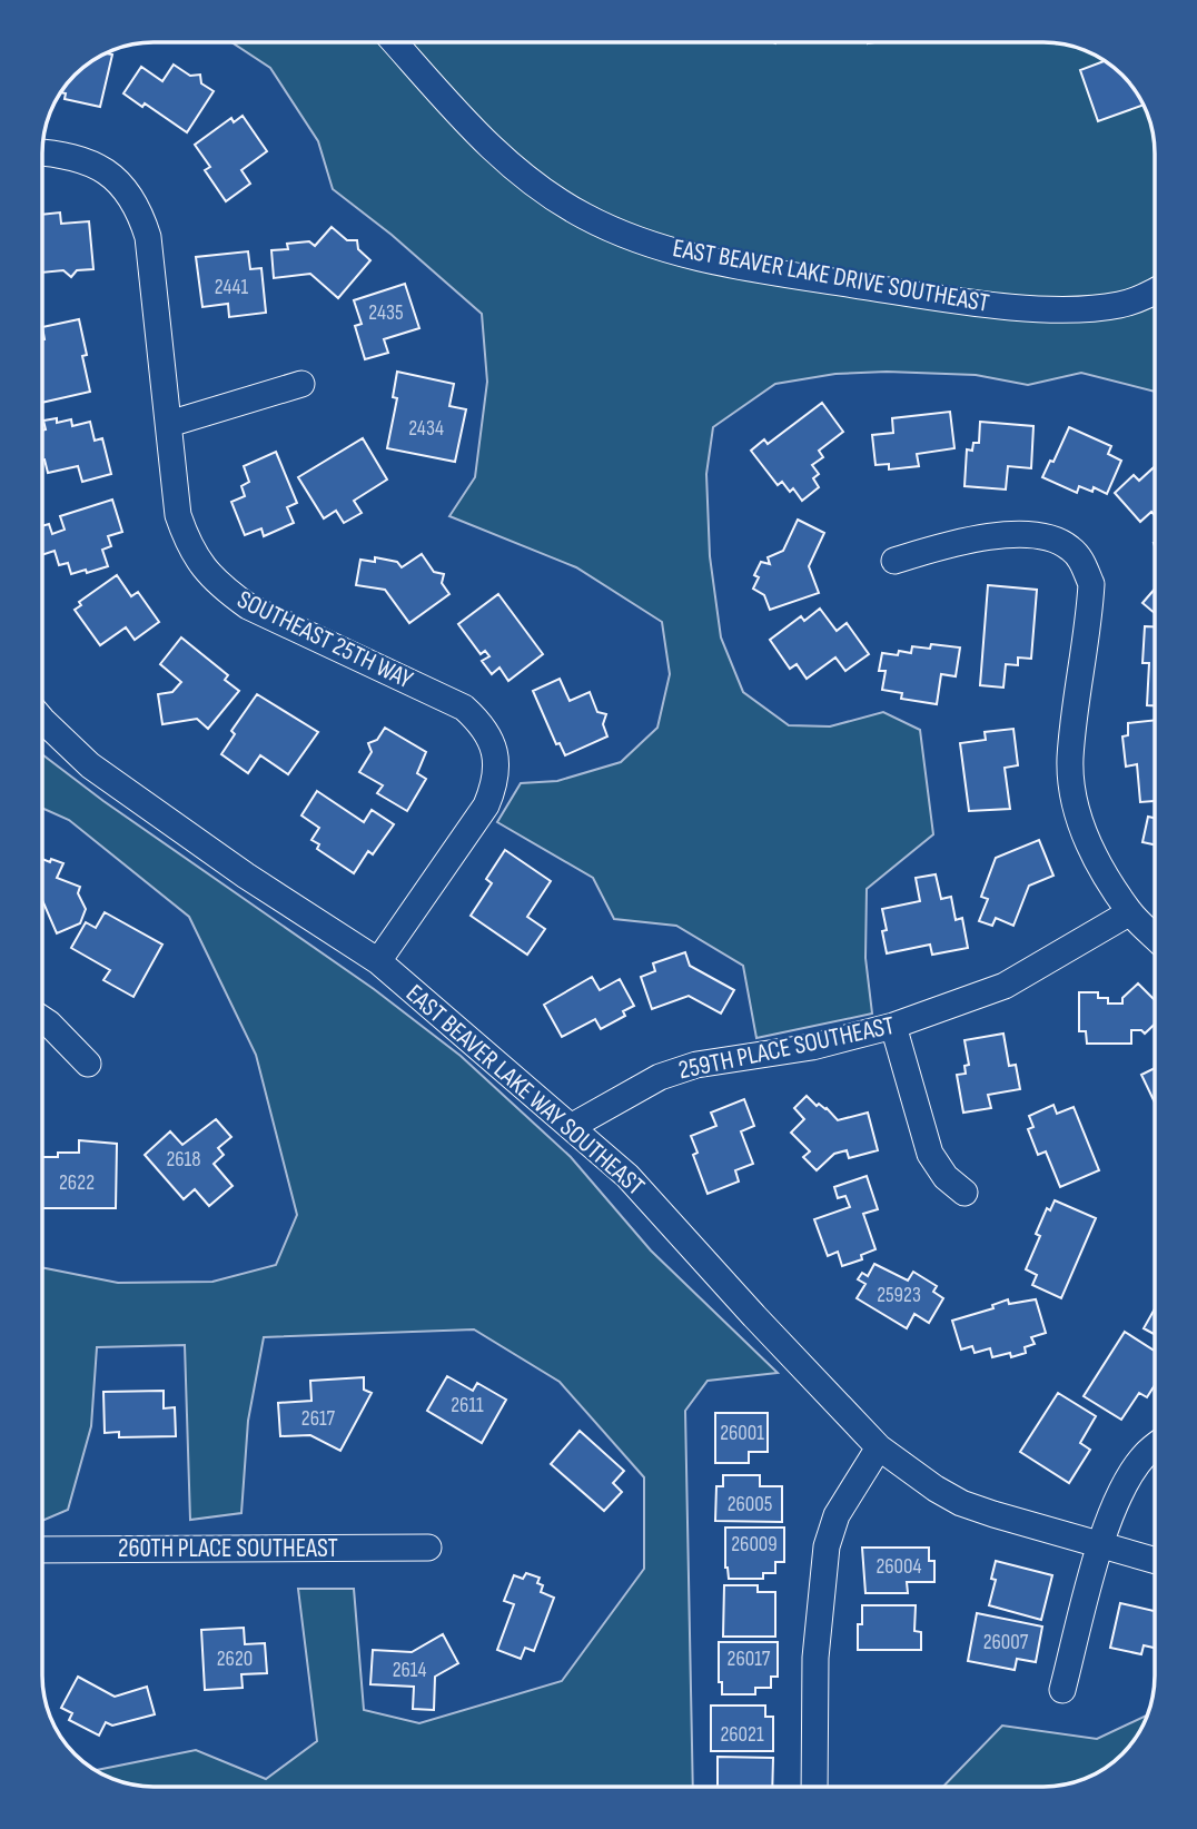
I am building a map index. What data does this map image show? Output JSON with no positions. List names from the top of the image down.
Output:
{
  "streets": {
    "street": [
      "EAST BEAVER LAKE DRIVE SOUTHEAST",
      "SOUTHEAST 25TH WAY",
      "259TH PLACE SOUTHEAST",
      "EAST BEAVER LAKE WAY SOUTHEAST",
      "260TH PLACE SOUTHEAST"
    ]
  },
  "crossings": [
    ["SOUTHEAST 25TH WAY", "EAST BEAVER LAKE WAY SOUTHEAST"],
    ["259TH PLACE SOUTHEAST", "EAST BEAVER LAKE WAY SOUTHEAST"]
  ],
  "house_numbers": [
    "2441",
    "2435",
    "2434",
    "2618",
    "2622",
    "25923",
    "2611",
    "2617",
    "26001",
    "26005",
    "26009",
    "26004",
    "26007",
    "2620",
    "26017",
    "2614",
    "26021"
  ]
}
